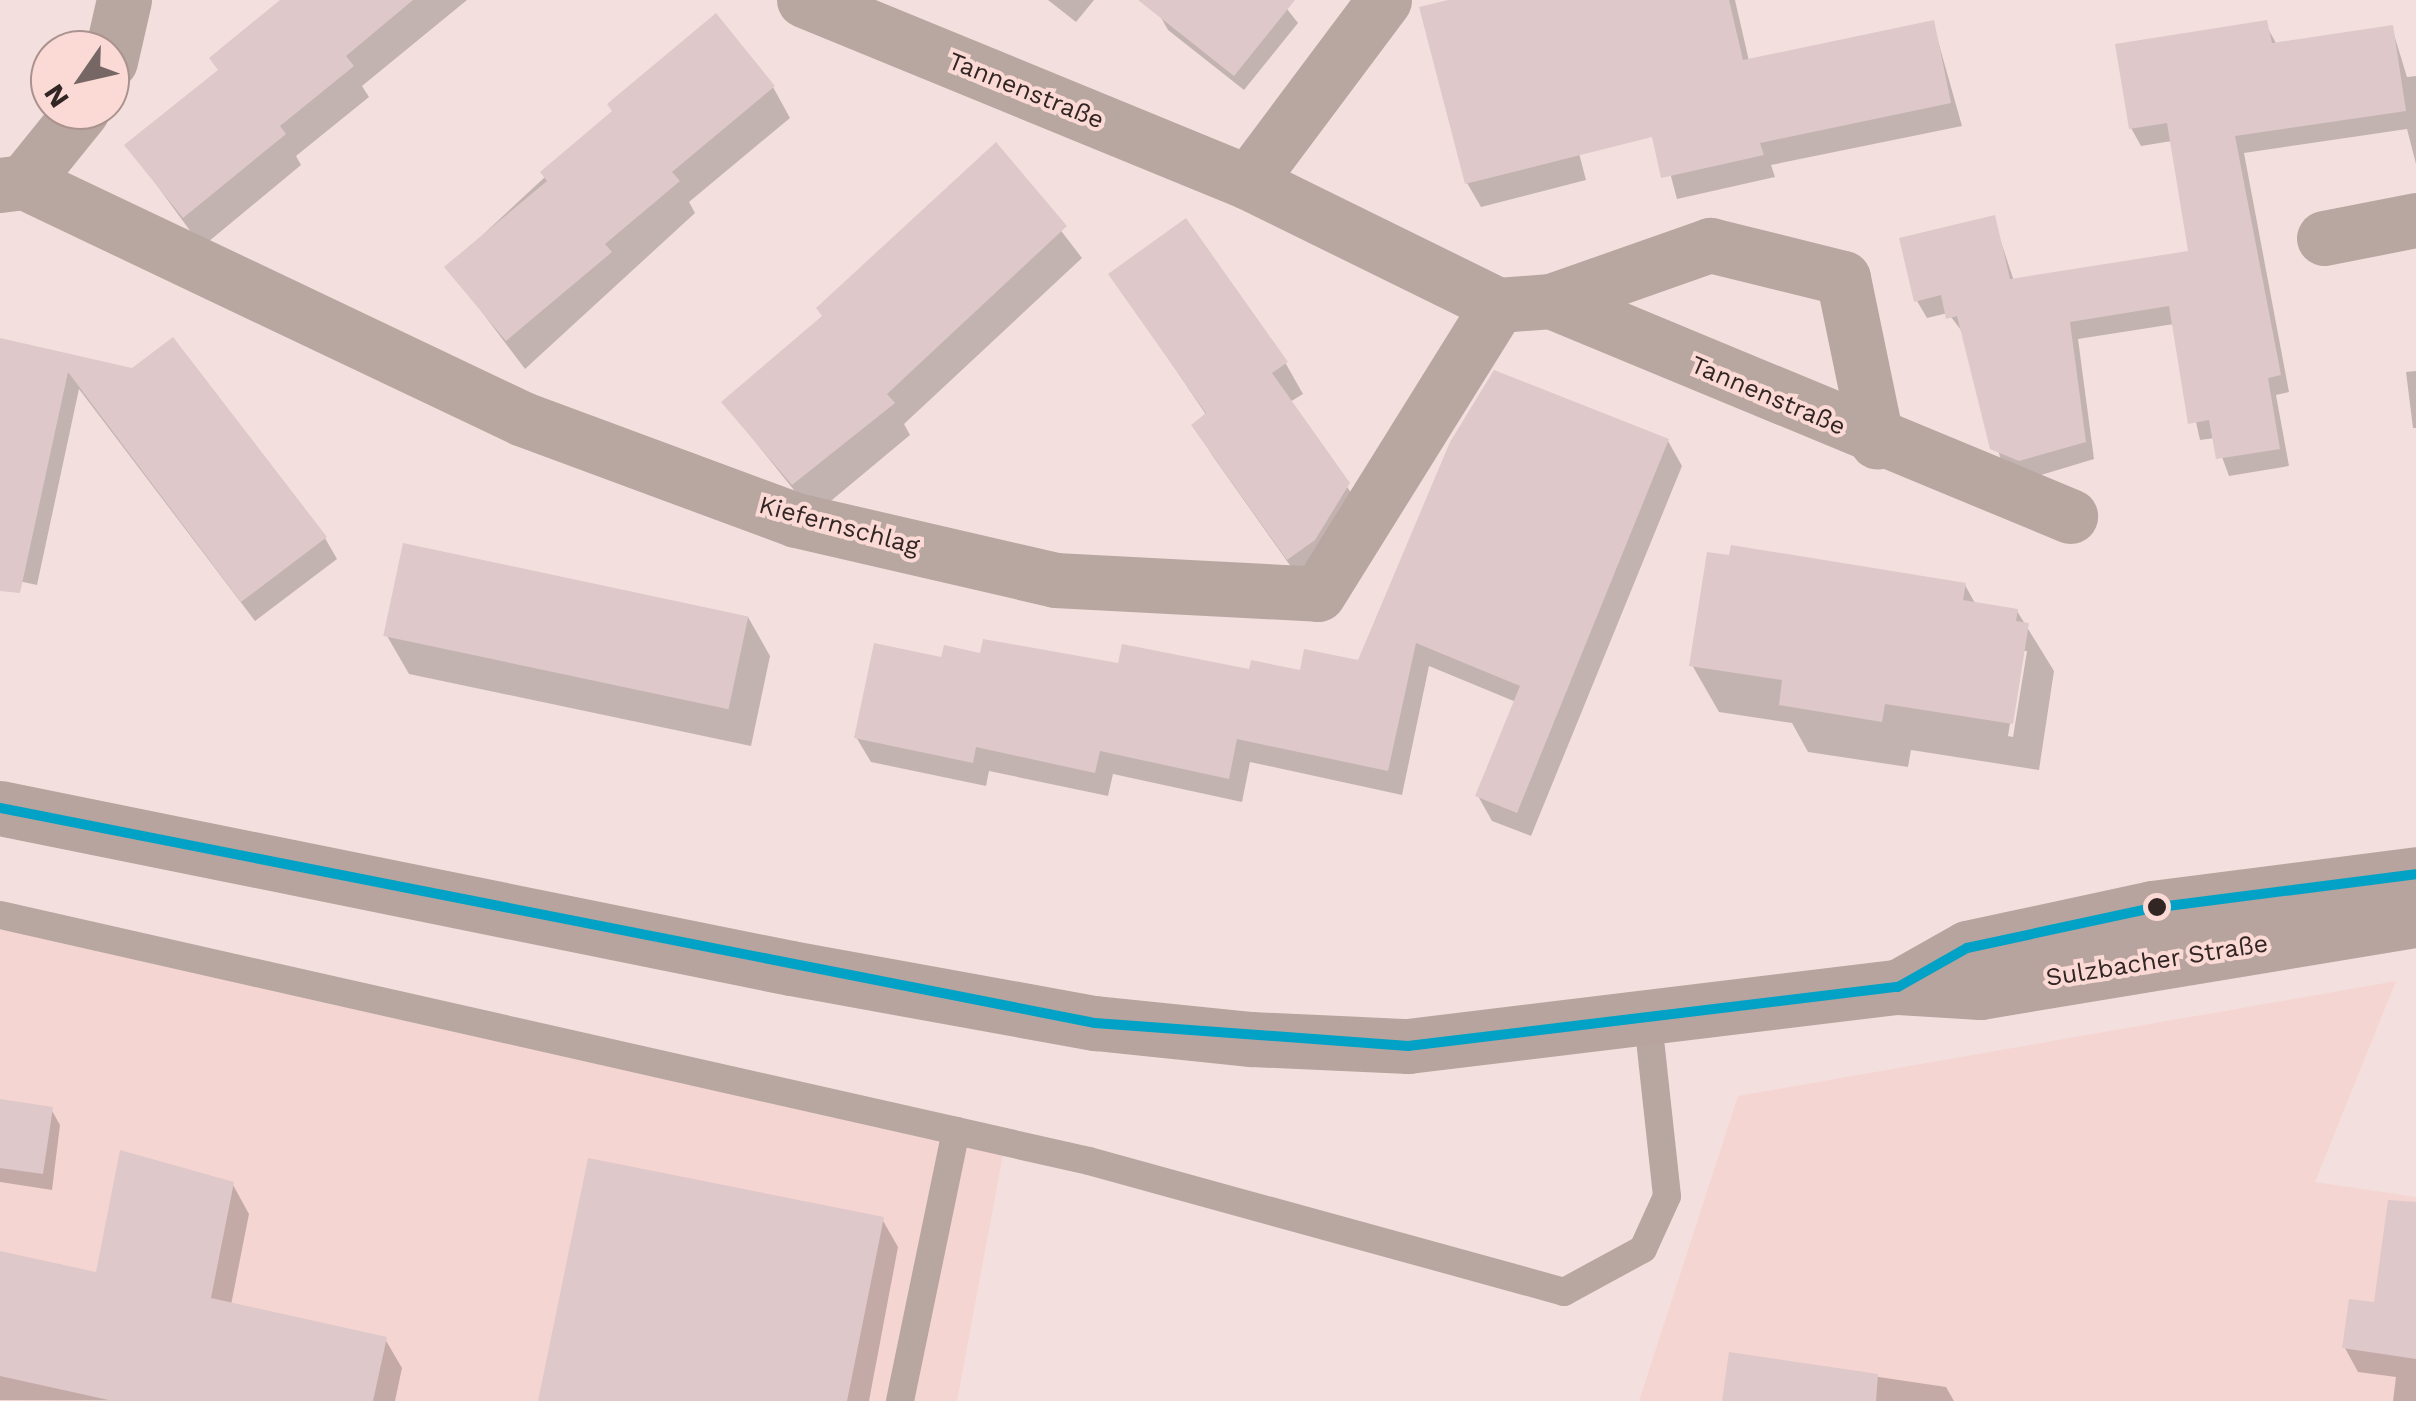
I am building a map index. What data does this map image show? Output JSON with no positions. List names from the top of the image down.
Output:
{
  "streets": {
    "main road": ["Sulzbacher Straße"],
    "street": ["Tannenstraße", "Kiefernschlag"]
  },
  "crossings": [
    ["Tannenstraße", "Kiefernschlag"]
  ],
  "north": "bottom left"
}
